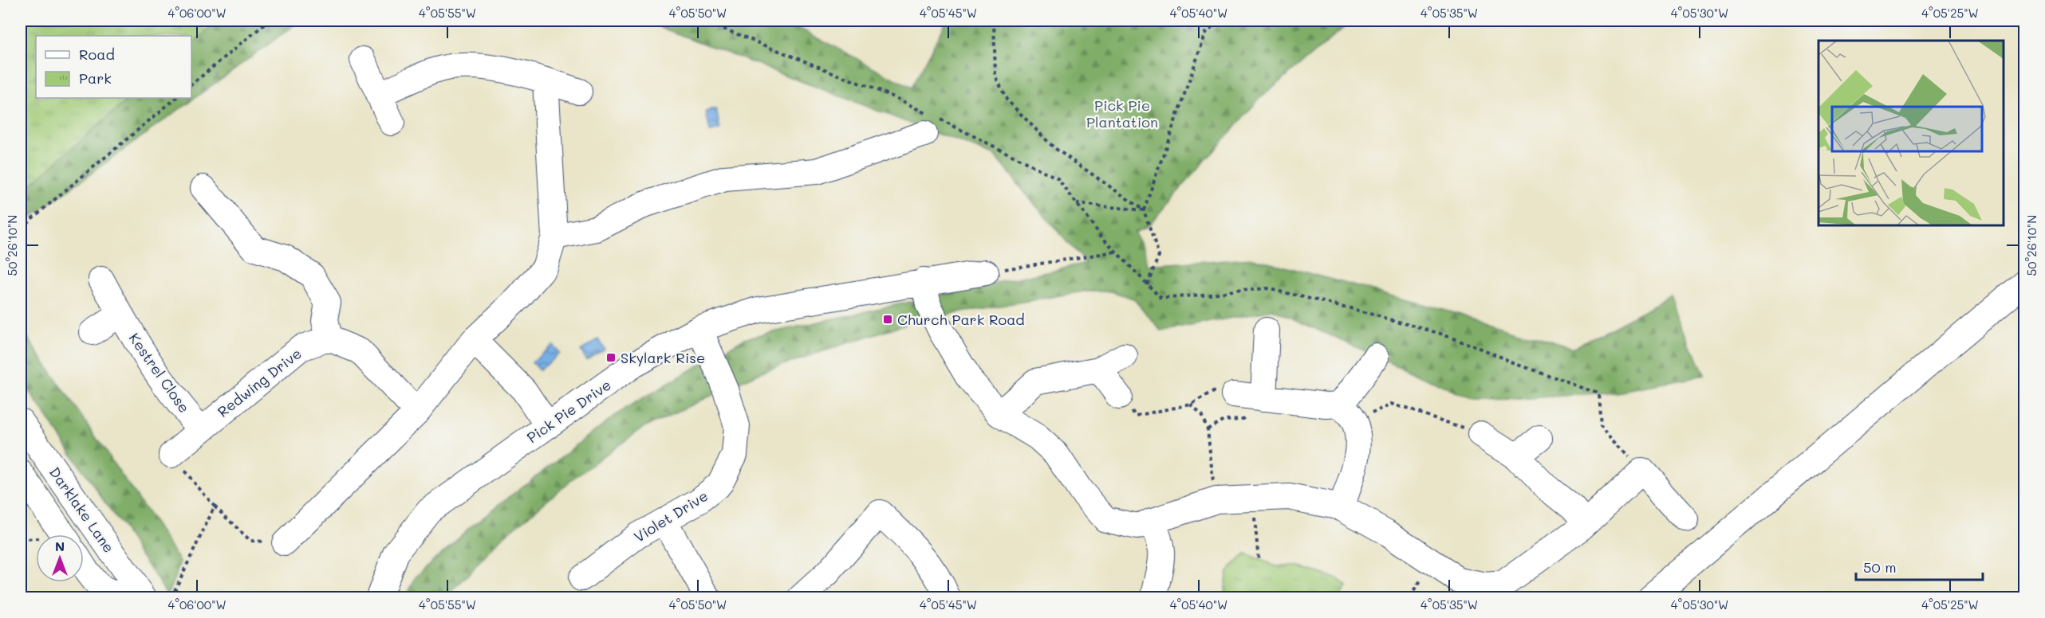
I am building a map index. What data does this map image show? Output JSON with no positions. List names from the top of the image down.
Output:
{
  "streets": {
    "street": [
      "Kestrel Close",
      "Redwing Drive",
      "Pick Pie Drive",
      "Darklake Lane",
      "Violet Drive"
    ]
  },
  "crossings": [
    ["Kestrel Close", "Redwing Drive"],
    ["Pick Pie Drive", "Violet Drive"]
  ],
  "parks": ["Pick Pie Plantation"],
  "places": {
    "transit": ["Church Park Road", "Skylark Rise"]
  },
  "legend": ["Road", "Park"],
  "scale_bar": "50 m",
  "north": "top",
  "coordinates": [
    "4°06'00\"W",
    "4°05'55\"W",
    "4°05'50\"W",
    "4°05'45\"W",
    "4°05'40\"W",
    "4°05'35\"W",
    "4°05'30\"W",
    "4°05'25\"W",
    "50°26'10\"N"
  ]
}
